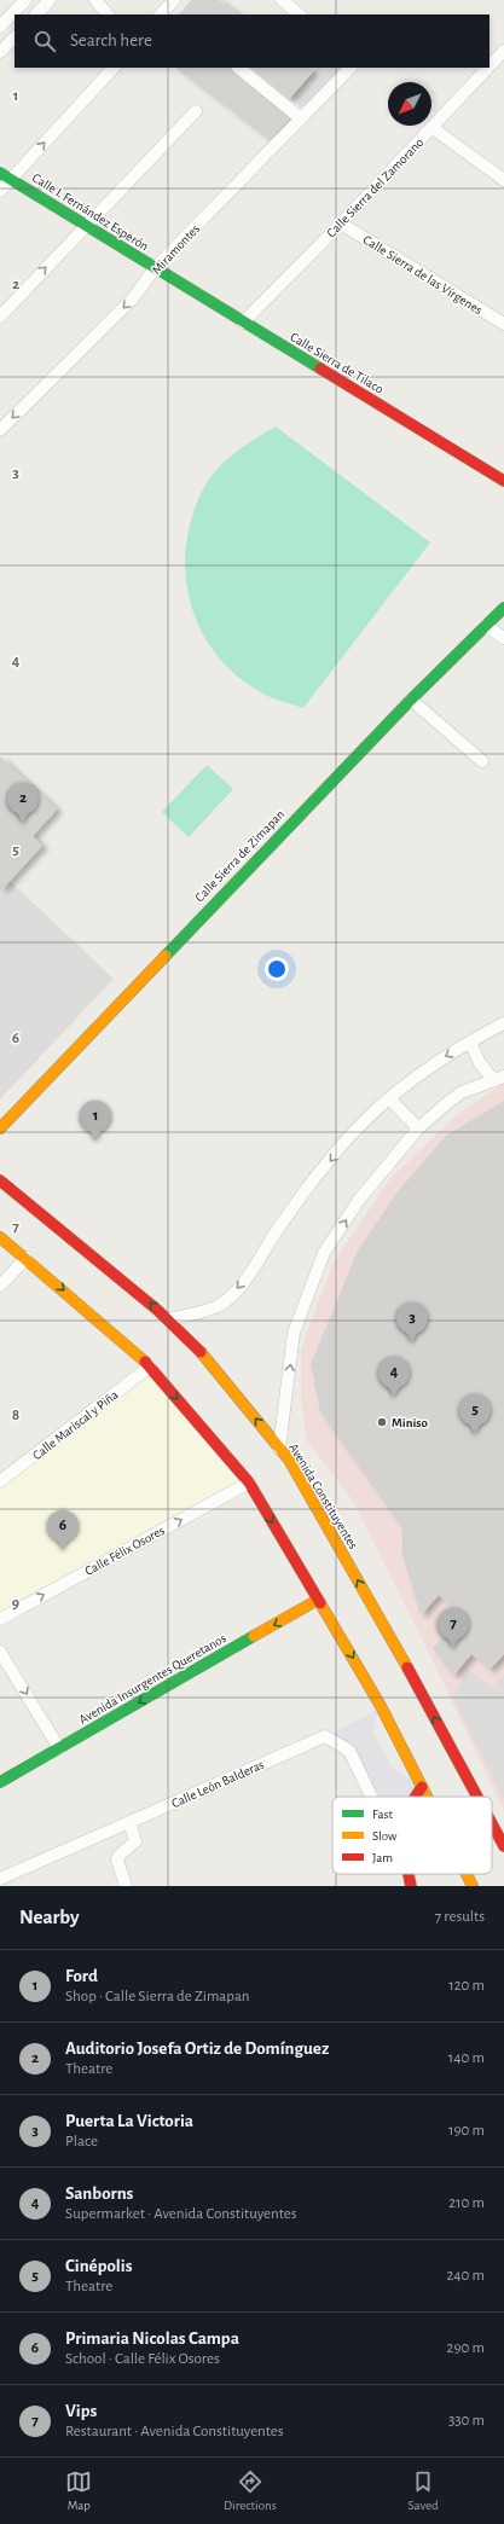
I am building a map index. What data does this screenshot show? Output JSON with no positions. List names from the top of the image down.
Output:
{
  "streets": {
    "street": [
      "Calle Sierra del Zamorano",
      "Calle I. Fernández Esperón",
      "Miramontes",
      "Calle Sierra de las Vírgenes",
      "Calle Sierra de Tilaco",
      "Calle Sierra de Zimapan",
      "Calle Mariscal y Piña",
      "Avenida Constituyentes",
      "Calle Félix Osores",
      "Avenida Insurgentes Queretanos",
      "Calle León Balderas"
    ]
  },
  "crossings": [
    ["Calle Sierra del Zamorano", "Calle Sierra de las Vírgenes"],
    ["Calle Sierra del Zamorano", "Calle Sierra de Tilaco"],
    ["Calle I. Fernández Esperón", "Miramontes"],
    ["Calle I. Fernández Esperón", "Calle Sierra de Tilaco"],
    ["Miramontes", "Calle Sierra de Tilaco"]
  ],
  "one_way": ["Calle Félix Osores", "Avenida Insurgentes Queretanos"],
  "places": ["Miniso"],
  "legend": ["Fast", "Slow", "Jam"],
  "north": "bottom left",
  "page": {
    "search": "Search here",
    "pins": [
      "2",
      "1",
      "3",
      "4",
      "5",
      "6",
      "7"
    ],
    "heading": ["Nearby", "7 results"],
    "list": [
      {
        "mark": "1",
        "name": "Ford",
        "note": "Shop · Calle Sierra de Zimapan",
        "value": "120 m"
      },
      {
        "mark": "2",
        "name": "Auditorio Josefa Ortiz de Domínguez",
        "note": "Theatre",
        "value": "140 m"
      },
      {
        "mark": "3",
        "name": "Puerta La Victoria",
        "note": "Place",
        "value": "190 m"
      },
      {
        "mark": "4",
        "name": "Sanborns",
        "note": "Supermarket · Avenida Constituyentes",
        "value": "210 m"
      },
      {
        "mark": "5",
        "name": "Cinépolis",
        "note": "Theatre",
        "value": "240 m"
      },
      {
        "mark": "6",
        "name": "Primaria Nicolas Campa",
        "note": "School · Calle Félix Osores",
        "value": "290 m"
      },
      {
        "mark": "7",
        "name": "Vips",
        "note": "Restaurant · Avenida Constituyentes",
        "value": "330 m"
      }
    ],
    "nav": ["Map", "Directions", "Saved"]
  },
  "grid": {
    "rows": [
      "1",
      "2",
      "3",
      "4",
      "5",
      "6",
      "7",
      "8",
      "9"
    ]
  }
}
